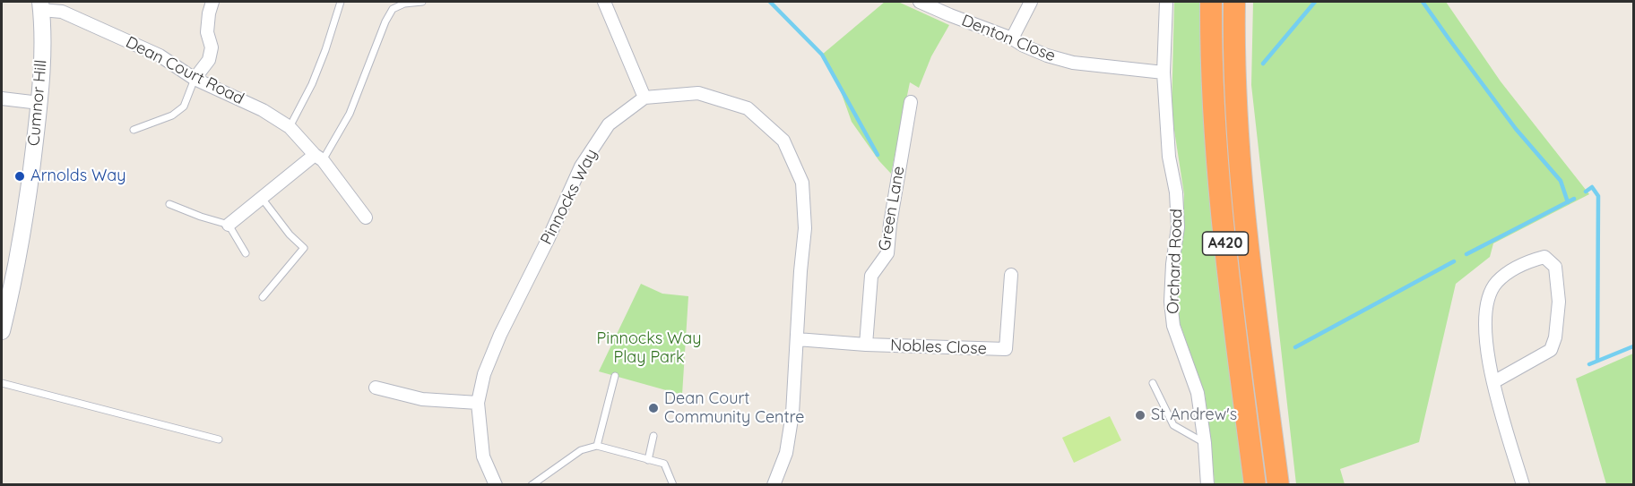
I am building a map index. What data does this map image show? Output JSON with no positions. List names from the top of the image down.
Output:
{
  "streets": {
    "highway": ["A420"],
    "street": [
      "Denton Close",
      "Dean Court Road",
      "Cumnor Hill",
      "Pinnocks Way",
      "Green Lane",
      "Orchard Road",
      "Nobles Close"
    ]
  },
  "crossings": [
    ["Denton Close", "Orchard Road"],
    ["Dean Court Road", "Cumnor Hill"],
    ["Green Lane", "Nobles Close"]
  ],
  "parks": ["Pinnocks Way Play Park"],
  "places": ["Arnolds Way", "Dean Court Community Centre", "St Andrew's"]
}
